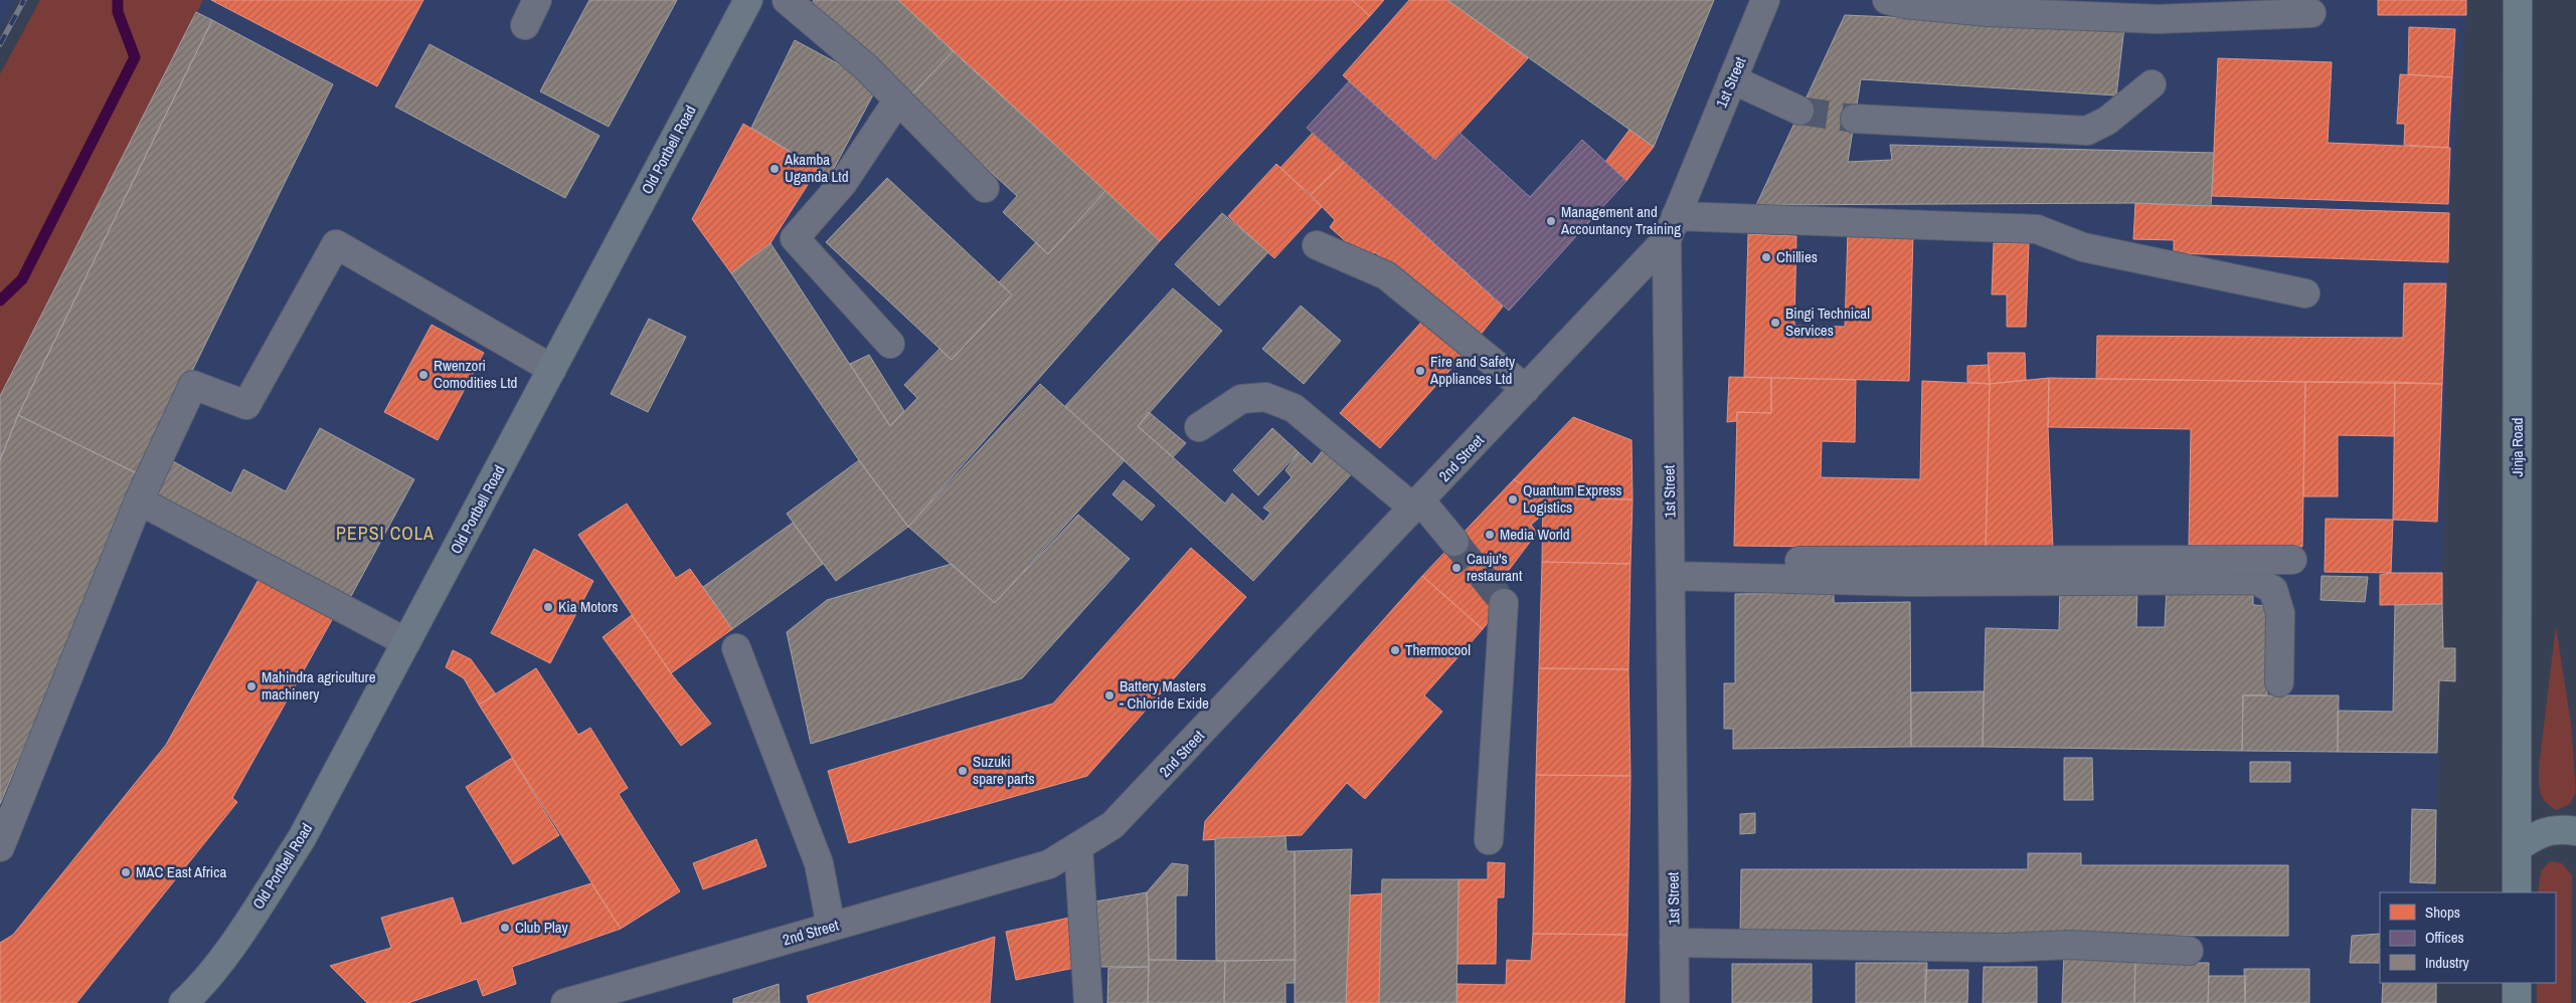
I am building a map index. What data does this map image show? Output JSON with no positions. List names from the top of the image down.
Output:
{
  "streets": {
    "highway": ["Jinja Road"],
    "main road": ["Old Portbell Road"],
    "street": ["1st Street", "2nd Street"]
  },
  "crossings": [
    ["1st Street", "2nd Street"]
  ],
  "districts": ["PEPSI COLA"],
  "places": [
    "Akamba Uganda Ltd",
    "Management and Accountancy Training",
    "Chillies",
    "Bingi Technical Services",
    "Fire and Safety Appliances Ltd",
    "Rwenzori Comodities Ltd",
    "Quantum Express Logistics",
    "Media World",
    "Cauju's restaurant",
    "Kia Motors",
    "Thermocool",
    "Mahindra agriculture machinery",
    "Battery Masters - Chloride Exide",
    "Suzuki spare parts",
    "MAC East Africa",
    "Club Play"
  ],
  "legend": ["Shops", "Offices", "Industry"]
}
